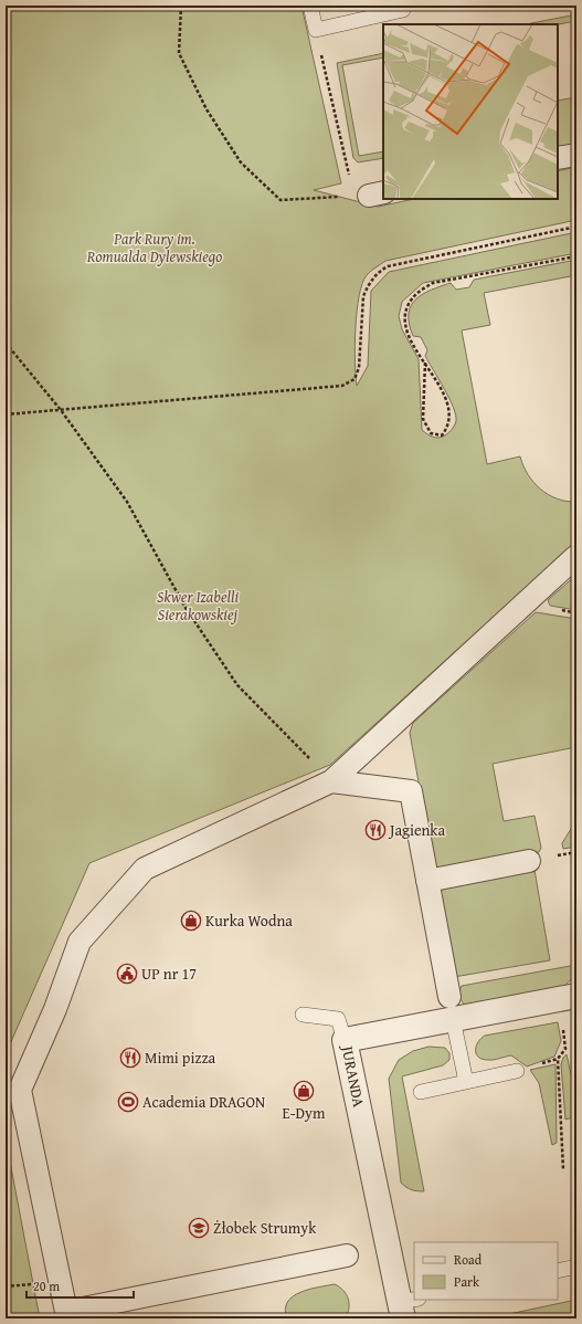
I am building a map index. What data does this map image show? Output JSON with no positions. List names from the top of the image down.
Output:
{
  "streets": {
    "street": ["JURANDA"]
  },
  "parks": ["Park Rury im. Romualda Dylewskiego", "Skwer Izabelli Sierakowskiej"],
  "places": {
    "restaurant": ["Jagienka", "Mimi pizza"],
    "shop": ["Kurka Wodna", "E-Dym"],
    "public building": ["UP nr 17"],
    "sports": ["Academia DRAGON"],
    "school or university": ["Żłobek Strumyk"]
  },
  "legend": ["Road", "Park"],
  "scale_bar": "20 m"
}
